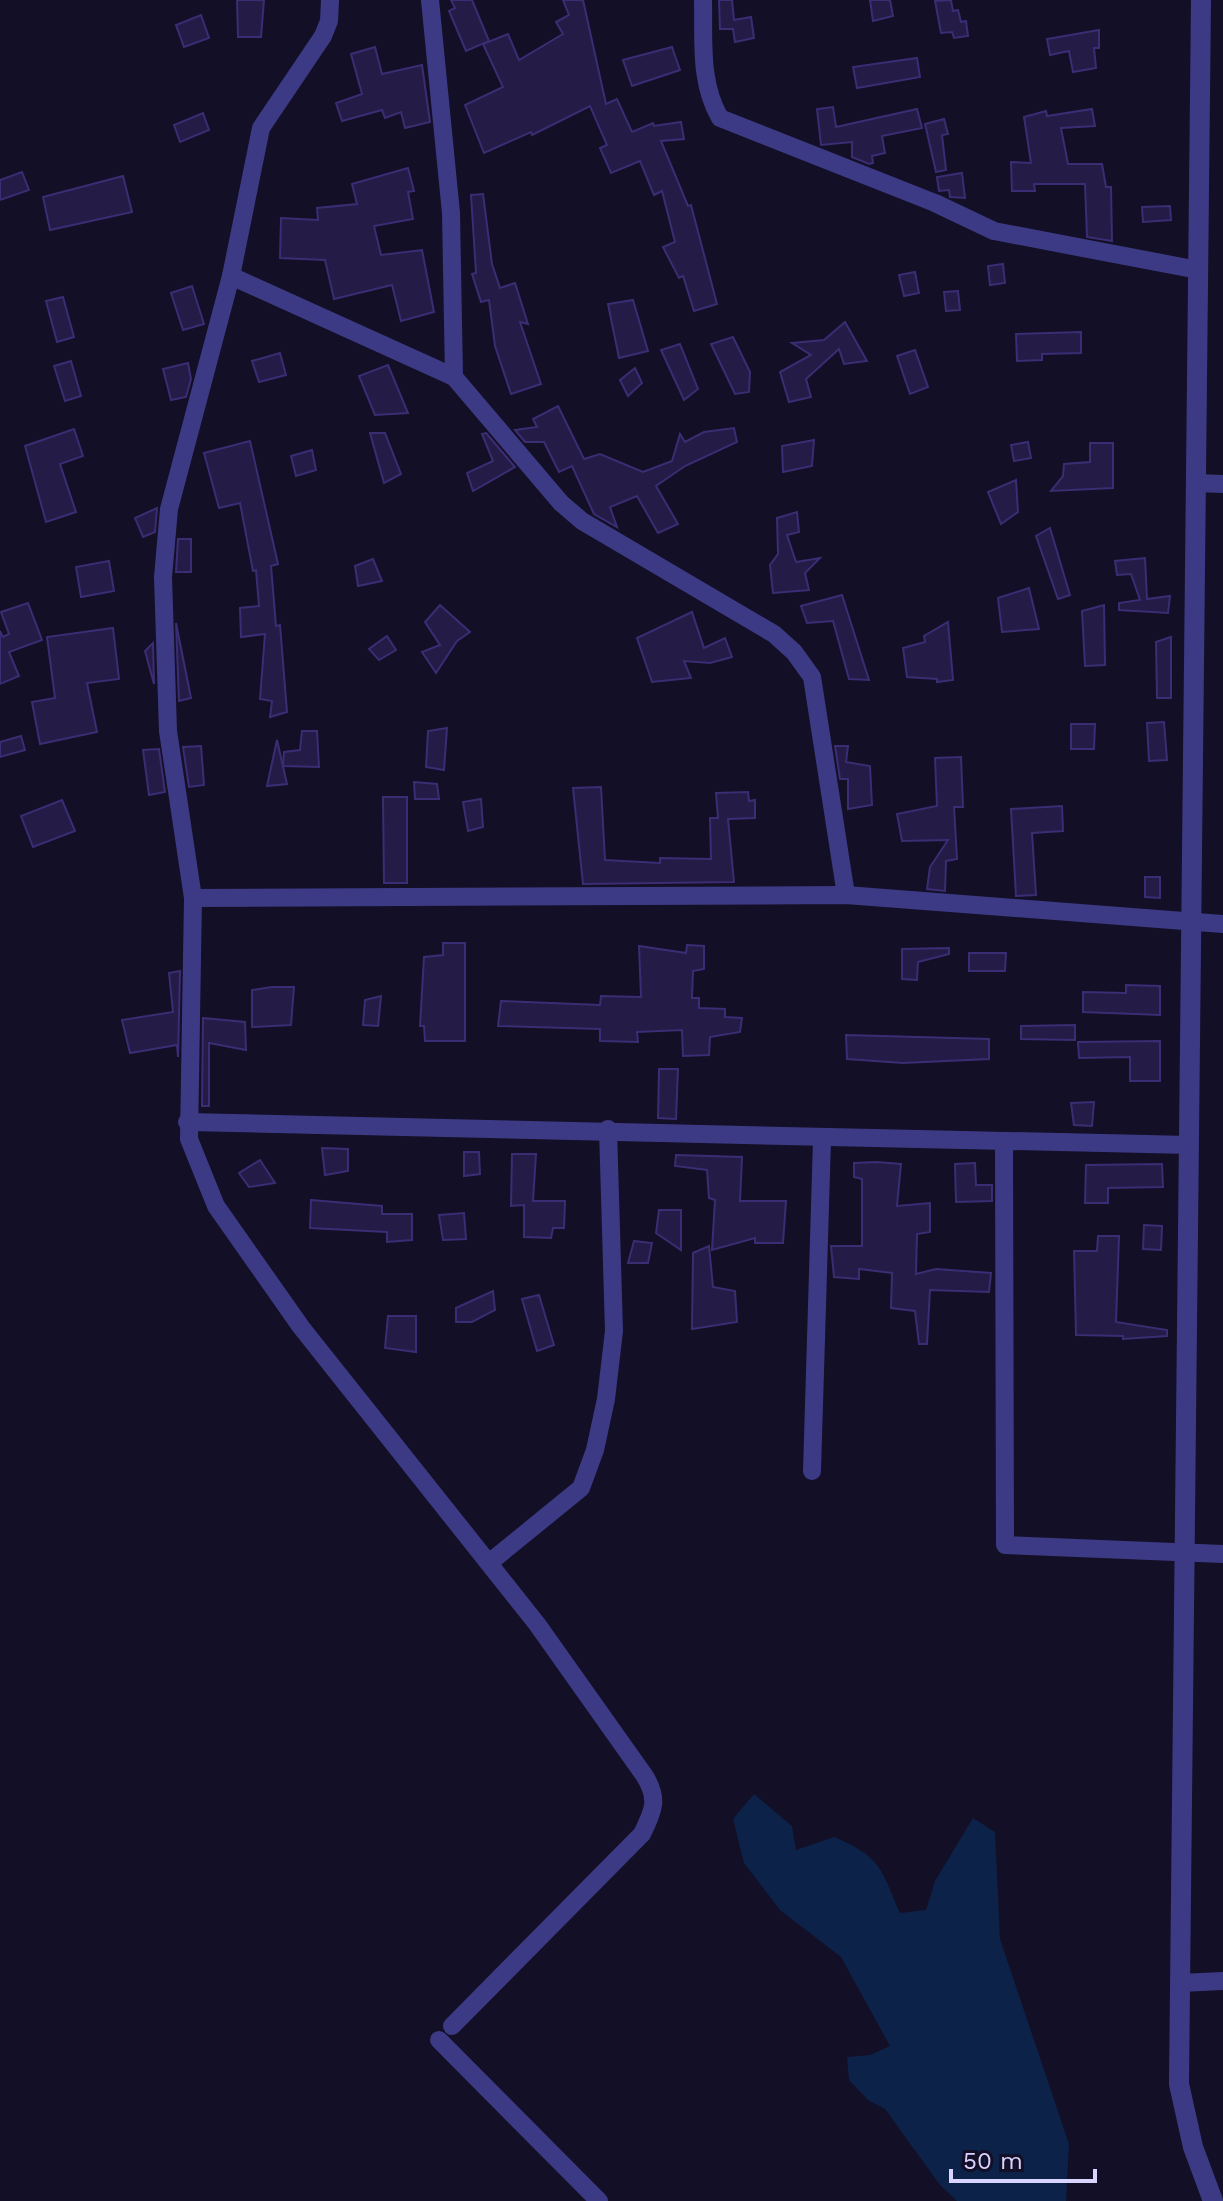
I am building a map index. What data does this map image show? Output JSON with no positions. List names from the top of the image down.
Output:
{
  "scale_bar": "50 m"
}
